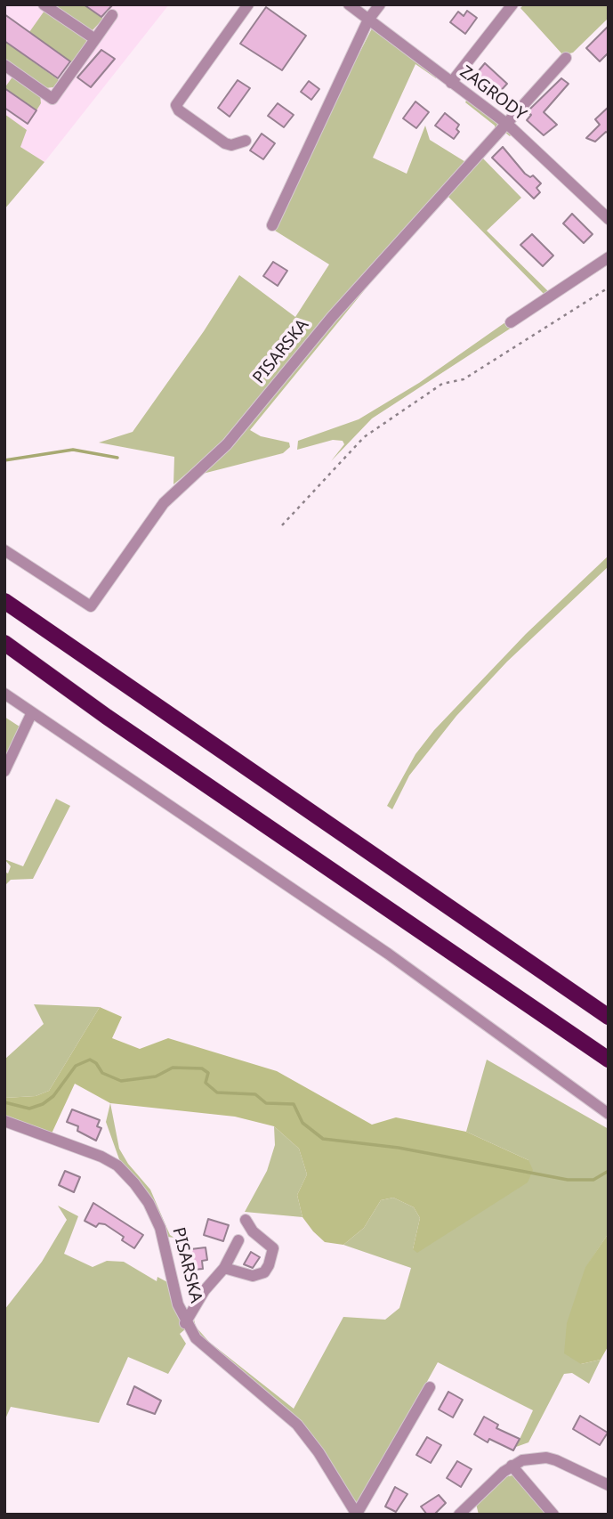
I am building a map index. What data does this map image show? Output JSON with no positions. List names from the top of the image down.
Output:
{
  "streets": {
    "street": ["ZAGRODY", "PISARSKA"]
  },
  "crossings": [
    ["ZAGRODY", "PISARSKA"]
  ]
}
